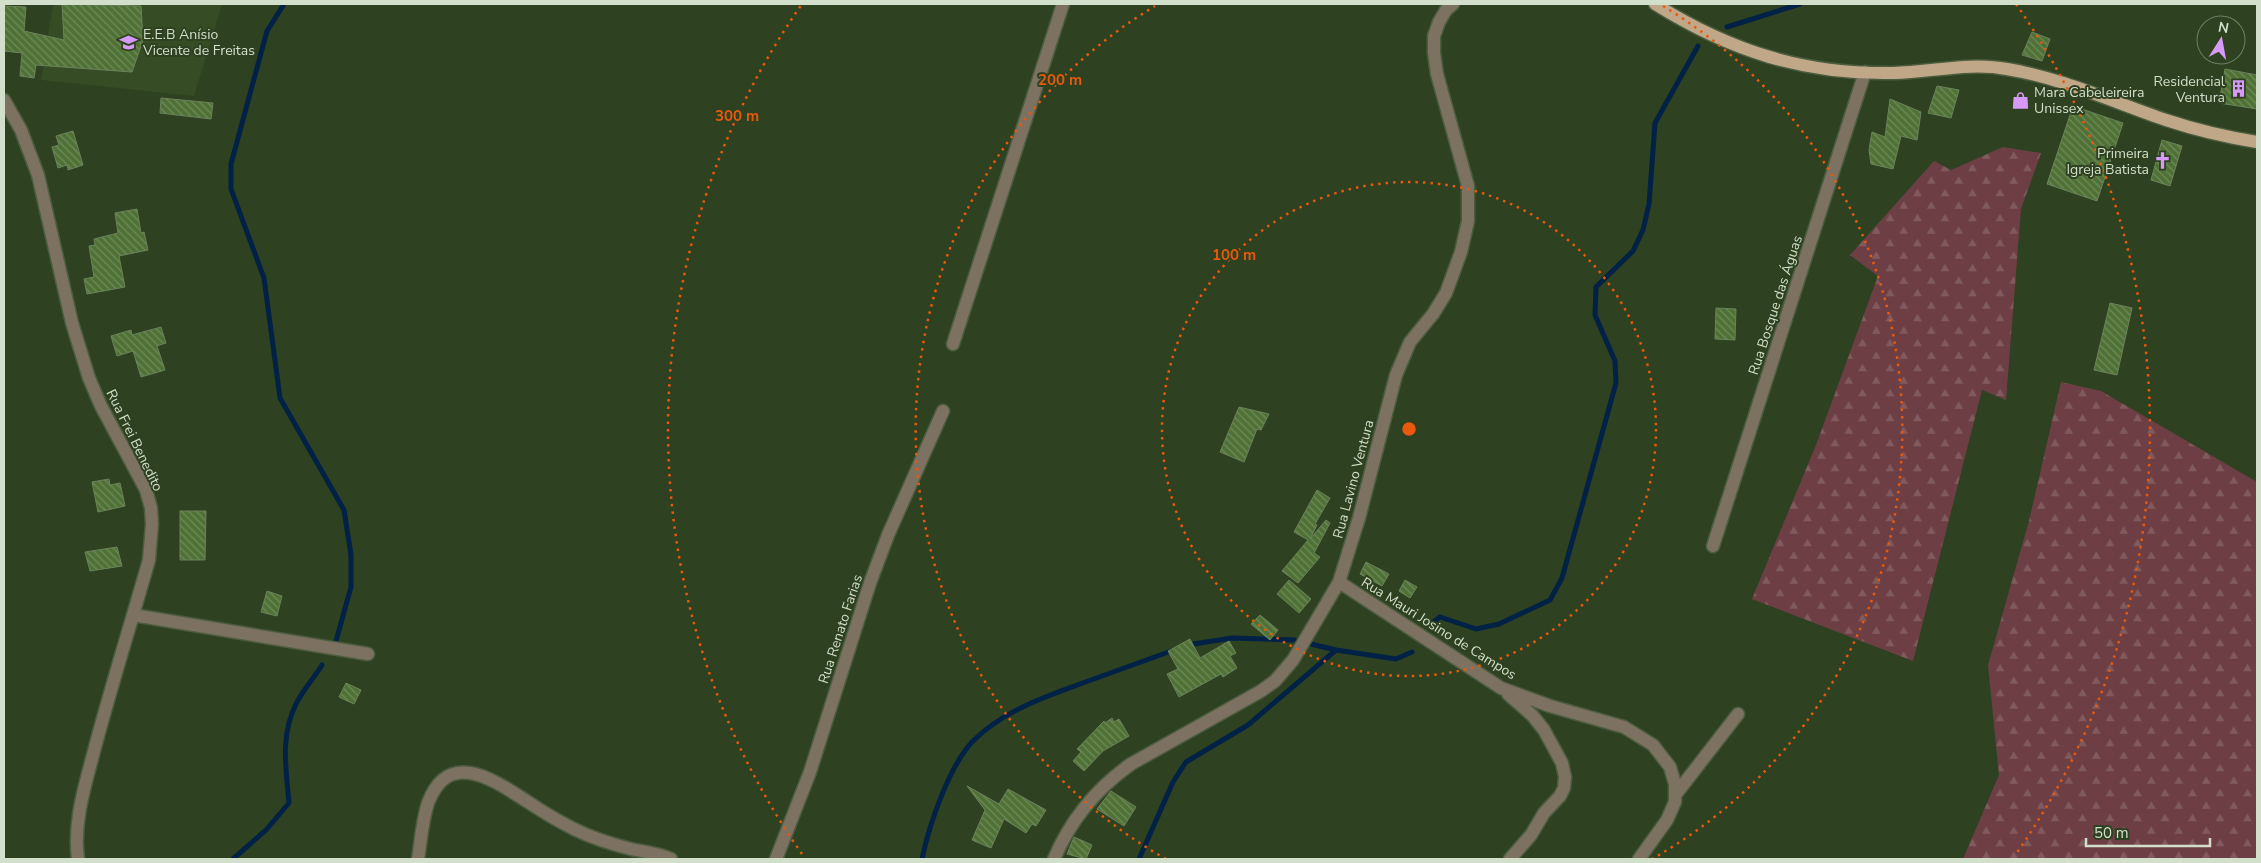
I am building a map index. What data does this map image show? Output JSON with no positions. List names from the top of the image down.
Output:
{
  "streets": {
    "street": [
      "Rua Bosque das Águas",
      "Rua Frei Benedito",
      "Rua Lavino Ventura",
      "Rua Mauri Josino de Campos",
      "Rua Renato Farias"
    ]
  },
  "crossings": [
    ["Rua Lavino Ventura", "Rua Mauri Josino de Campos"]
  ],
  "places": {
    "school or university": ["E.E.B Anísio Vicente de Freitas"],
    "building": ["Residencial Ventura"],
    "shop": ["Mara Cabeleireira Unissex"],
    "church": ["Primeira Igreja Batista"]
  },
  "scale_bar": "50 m",
  "north": "top",
  "rings": ["200 m", "300 m", "100 m"]
}
